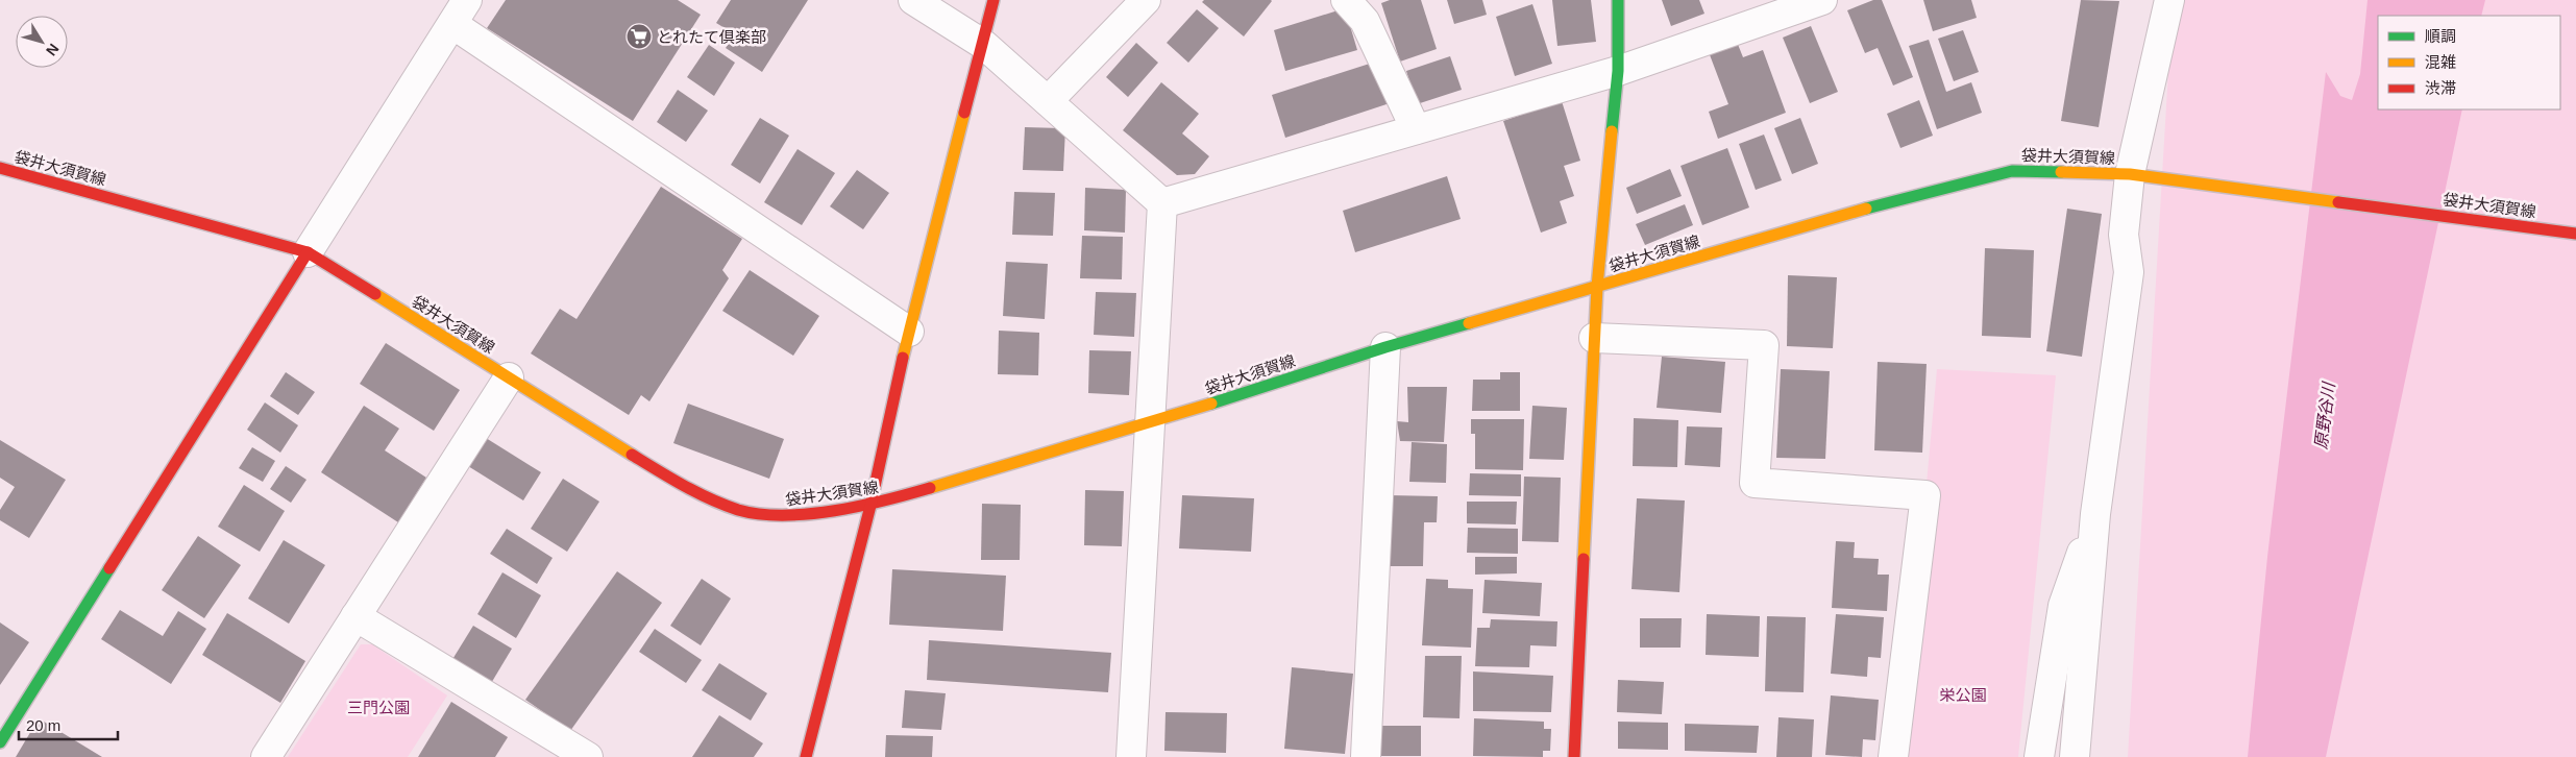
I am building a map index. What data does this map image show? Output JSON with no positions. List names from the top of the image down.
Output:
{
  "streets": {
    "main road": ["袋井大須賀線"]
  },
  "water": ["原野谷川"],
  "parks": ["栄公園", "三門公園"],
  "places": {
    "supermarket": ["とれたて倶楽部"]
  },
  "legend": ["順調", "混雑", "渋滞"],
  "scale_bar": "20 m",
  "north": "bottom right"
}
